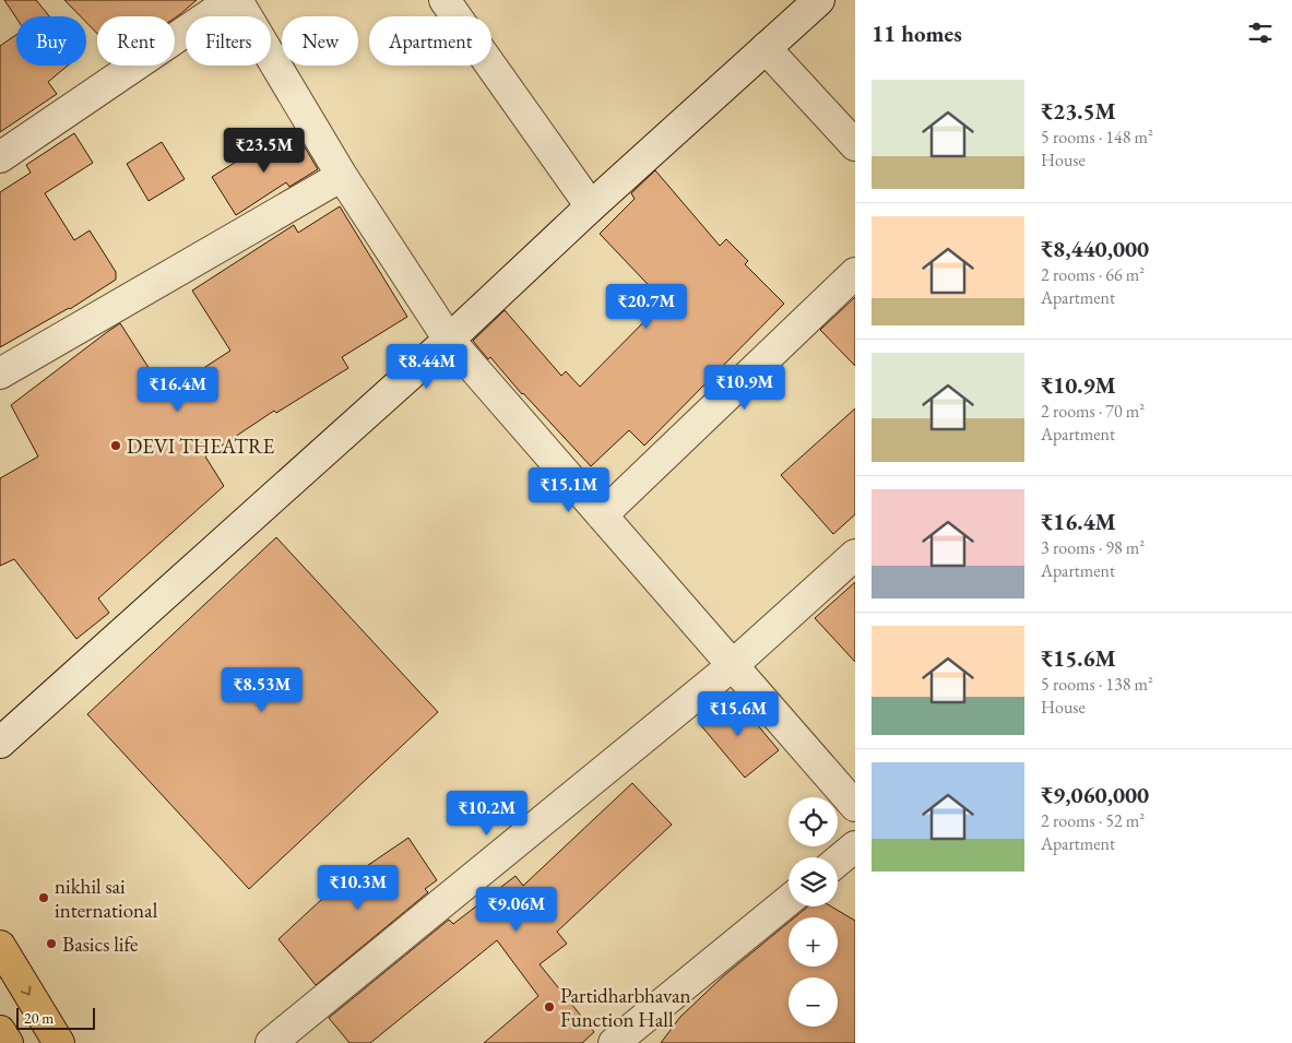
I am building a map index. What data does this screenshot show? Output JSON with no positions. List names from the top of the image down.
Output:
{
  "places": [
    "DEVI THEATRE",
    "nikhil sai international",
    "Basics life",
    "Partidharbhavan Function Hall"
  ],
  "scale_bar": "20 m",
  "page": {
    "heading": "11 homes",
    "chip": [
      "Buy",
      "Rent",
      "Filters",
      "New",
      "Apartment"
    ],
    "list": [
      {
        "name": "₹23.5M",
        "note": "5 rooms · 148 m² · House"
      },
      {
        "name": "₹8,440,000",
        "note": "2 rooms · 66 m² · Apartment"
      },
      {
        "name": "₹10.9M",
        "note": "2 rooms · 70 m² · Apartment"
      },
      {
        "name": "₹16.4M",
        "note": "3 rooms · 98 m² · Apartment"
      },
      {
        "name": "₹15.6M",
        "note": "5 rooms · 138 m² · House"
      },
      {
        "name": "₹9,060,000",
        "note": "2 rooms · 52 m² · Apartment"
      }
    ],
    "price": [
      "₹23.5M",
      "₹20.7M",
      "₹8.44M",
      "₹10.9M",
      "₹16.4M",
      "₹15.1M",
      "₹8.53M",
      "₹15.6M",
      "₹10.2M",
      "₹10.3M",
      "₹9.06M"
    ],
    "map_buttons": ["+", "−"],
    "scale": "20 m"
  }
}
